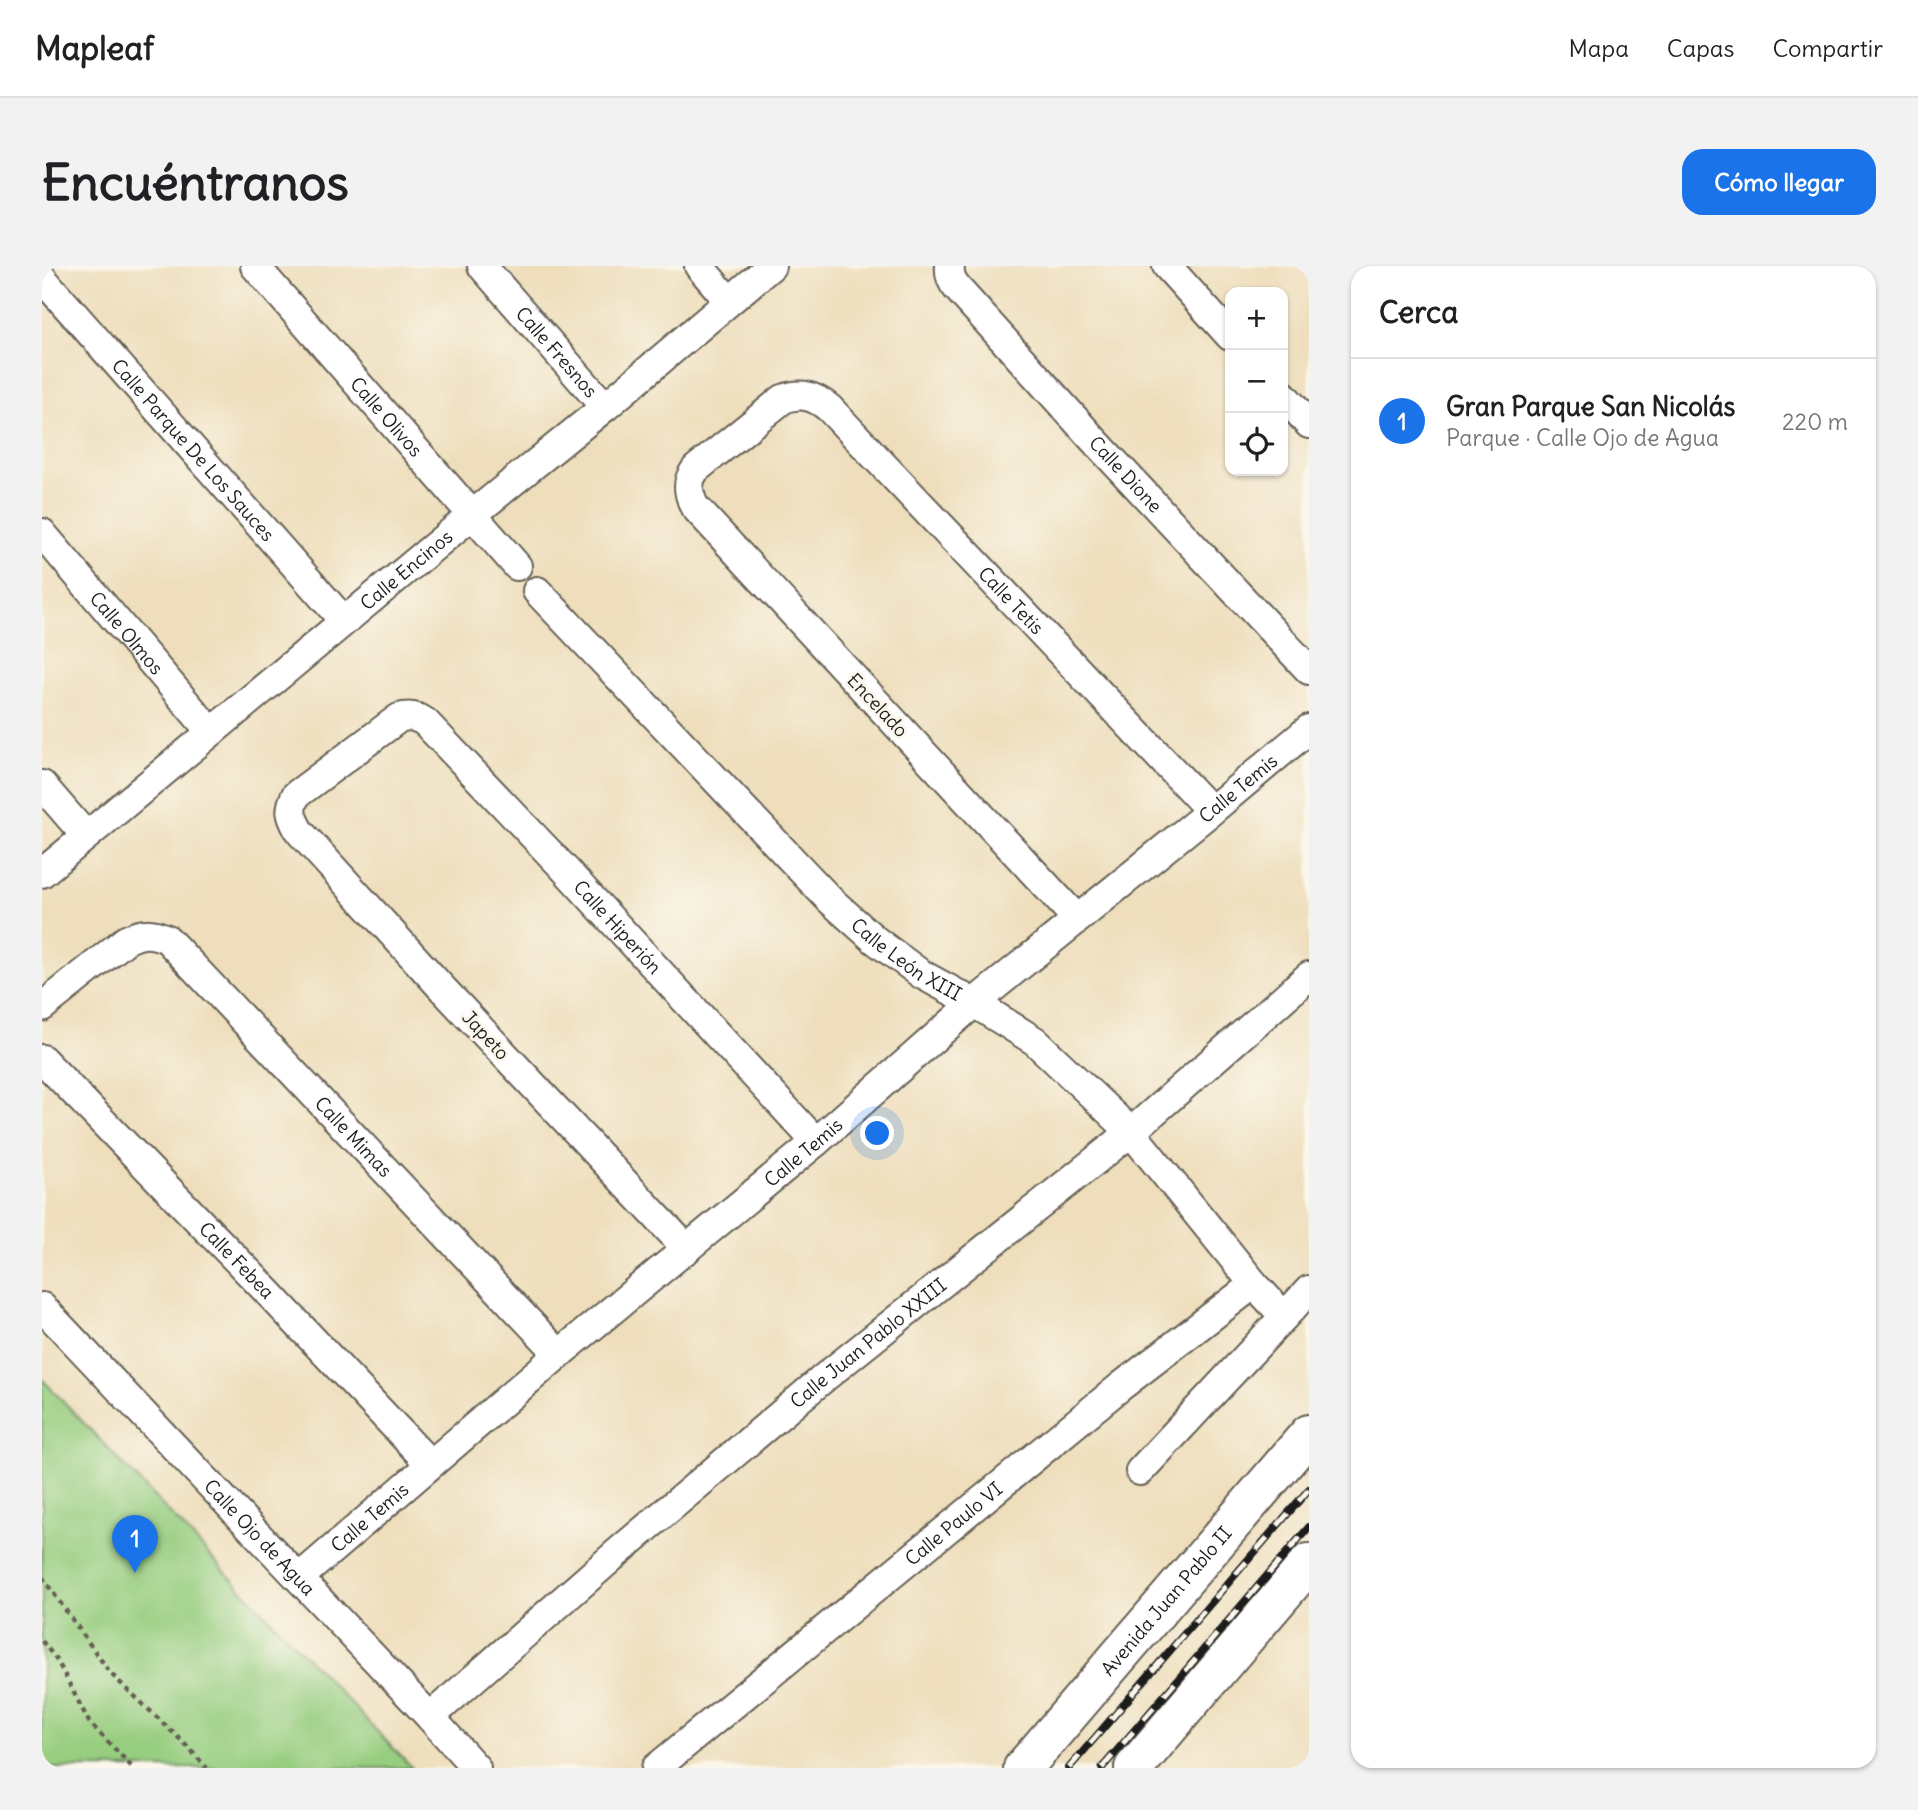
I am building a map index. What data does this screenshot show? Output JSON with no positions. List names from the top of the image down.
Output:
{
  "streets": {
    "main road": ["Avenida Juan Pablo II"],
    "street": [
      "Calle Fresnos",
      "Calle Olivos",
      "Calle Parque De Los Sauces",
      "Calle Dione",
      "Calle Encinos",
      "Calle Tetis",
      "Calle Olmos",
      "Encelado",
      "Calle Temis",
      "Calle Hiperión",
      "Calle León XIII",
      "Japeto",
      "Calle Mimas",
      "Calle Febea",
      "Calle Juan Pablo XXIII",
      "Calle Paulo VI",
      "Calle Ojo de Agua"
    ]
  },
  "crossings": [
    ["Calle Fresnos", "Calle Encinos"],
    ["Calle Olivos", "Calle Encinos"],
    ["Calle Parque De Los Sauces", "Calle Encinos"],
    ["Calle Encinos", "Calle Olmos"],
    ["Calle Tetis", "Encelado"],
    ["Calle Tetis", "Calle Temis"],
    ["Encelado", "Calle Temis"],
    ["Calle Temis", "Calle Hiperión"],
    ["Calle Temis", "Calle León XIII"],
    ["Calle Temis", "Japeto"],
    ["Calle Temis", "Calle Mimas"],
    ["Calle Temis", "Calle Febea"],
    ["Calle Temis", "Calle Ojo de Agua"],
    ["Calle Hiperión", "Japeto"],
    ["Calle León XIII", "Calle Juan Pablo XXIII"],
    ["Calle León XIII", "Calle Paulo VI"],
    ["Calle Juan Pablo XXIII", "Calle Ojo de Agua"]
  ],
  "page": {
    "header": "Mapleaf",
    "nav": ["Mapa", "Capas", "Compartir"],
    "buttons": "Cómo llegar",
    "title": "Encuéntranos",
    "heading": "Cerca",
    "map_buttons": ["+", "−"],
    "list": [
      {
        "mark": "1",
        "name": "Gran Parque San Nicolás",
        "note": "Parque · Calle Ojo de Agua",
        "value": "220 m"
      }
    ],
    "pins": "1"
  }
}
